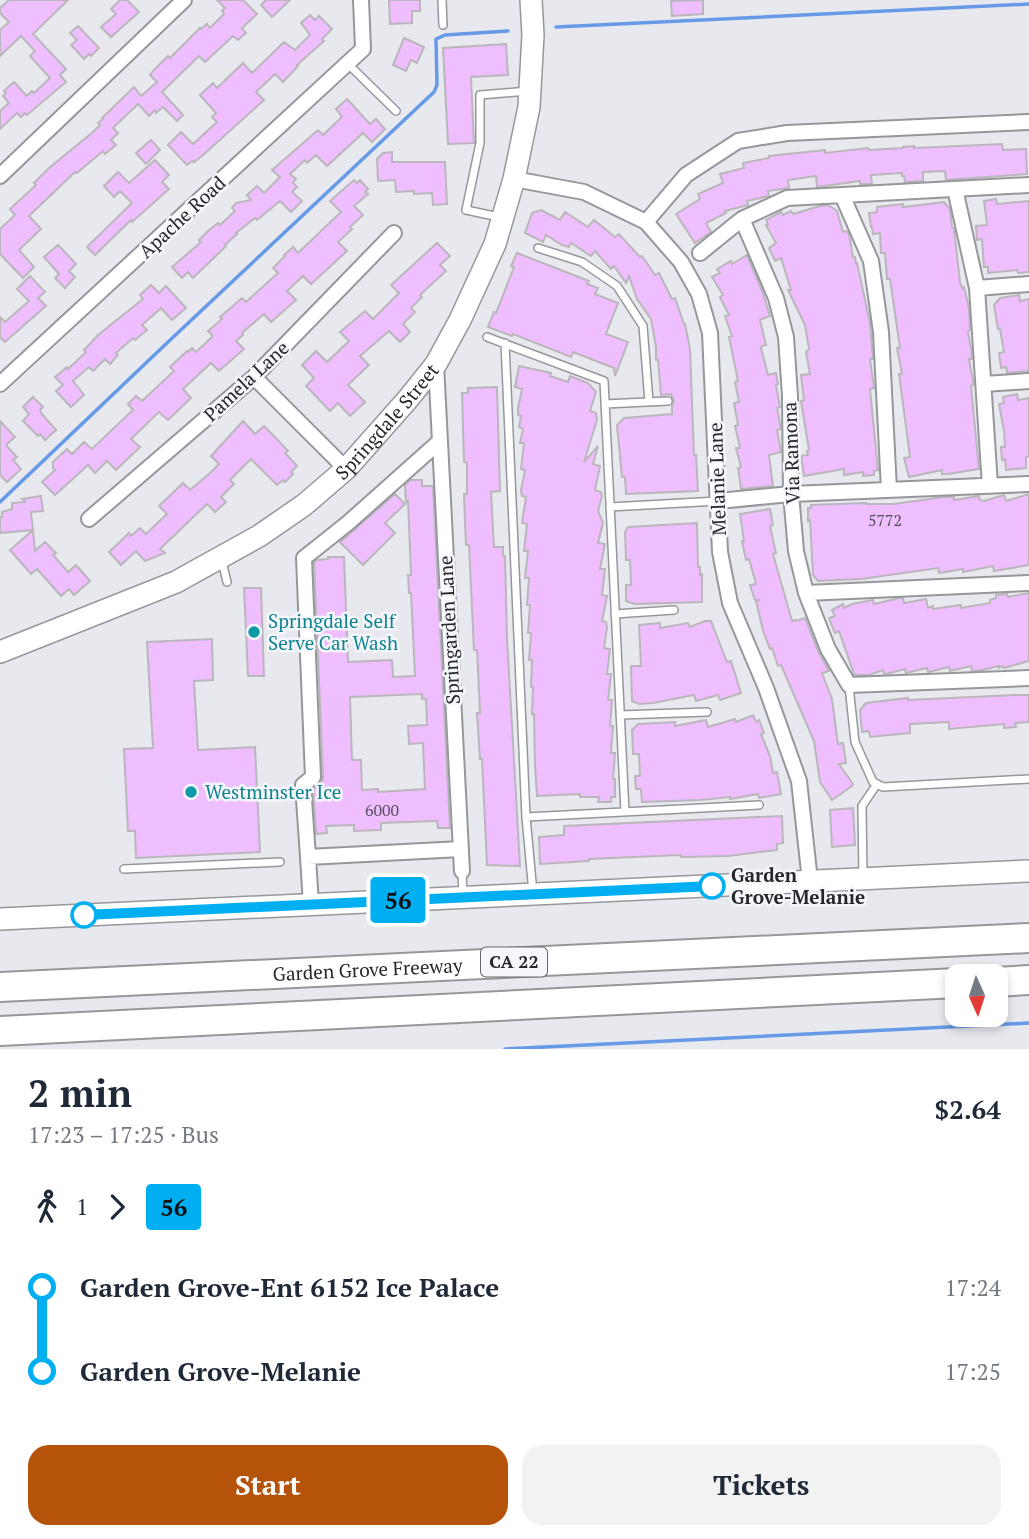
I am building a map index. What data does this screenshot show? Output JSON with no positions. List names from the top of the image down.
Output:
{
  "streets": {
    "highway": ["CA 22", "Garden Grove Freeway"],
    "main road": ["Springdale Street"],
    "street": [
      "Apache Road",
      "Pamela Lane",
      "Via Ramona",
      "Melanie Lane",
      "Springarden Lane"
    ]
  },
  "crossings": [
    ["Springdale Street", "Melanie Lane"],
    ["Springdale Street", "Springarden Lane"]
  ],
  "places": ["Springdale Self Serve Car Wash", "Westminster Ice", "Garden Grove-Melanie"],
  "lines": ["bus line 56"],
  "house_numbers": ["5772", "6000"],
  "north": "bottom",
  "page": {
    "on_map": "56",
    "heading": ["2 min", "17:23 – 17:25 · Bus", "$2.64"],
    "legs": ["1", "56"],
    "list": [
      {
        "name": "Garden Grove-Ent 6152 Ice Palace",
        "value": "17:24"
      },
      {
        "name": "Garden Grove-Melanie",
        "value": "17:25"
      }
    ],
    "buttons": ["Start", "Tickets"]
  }
}
